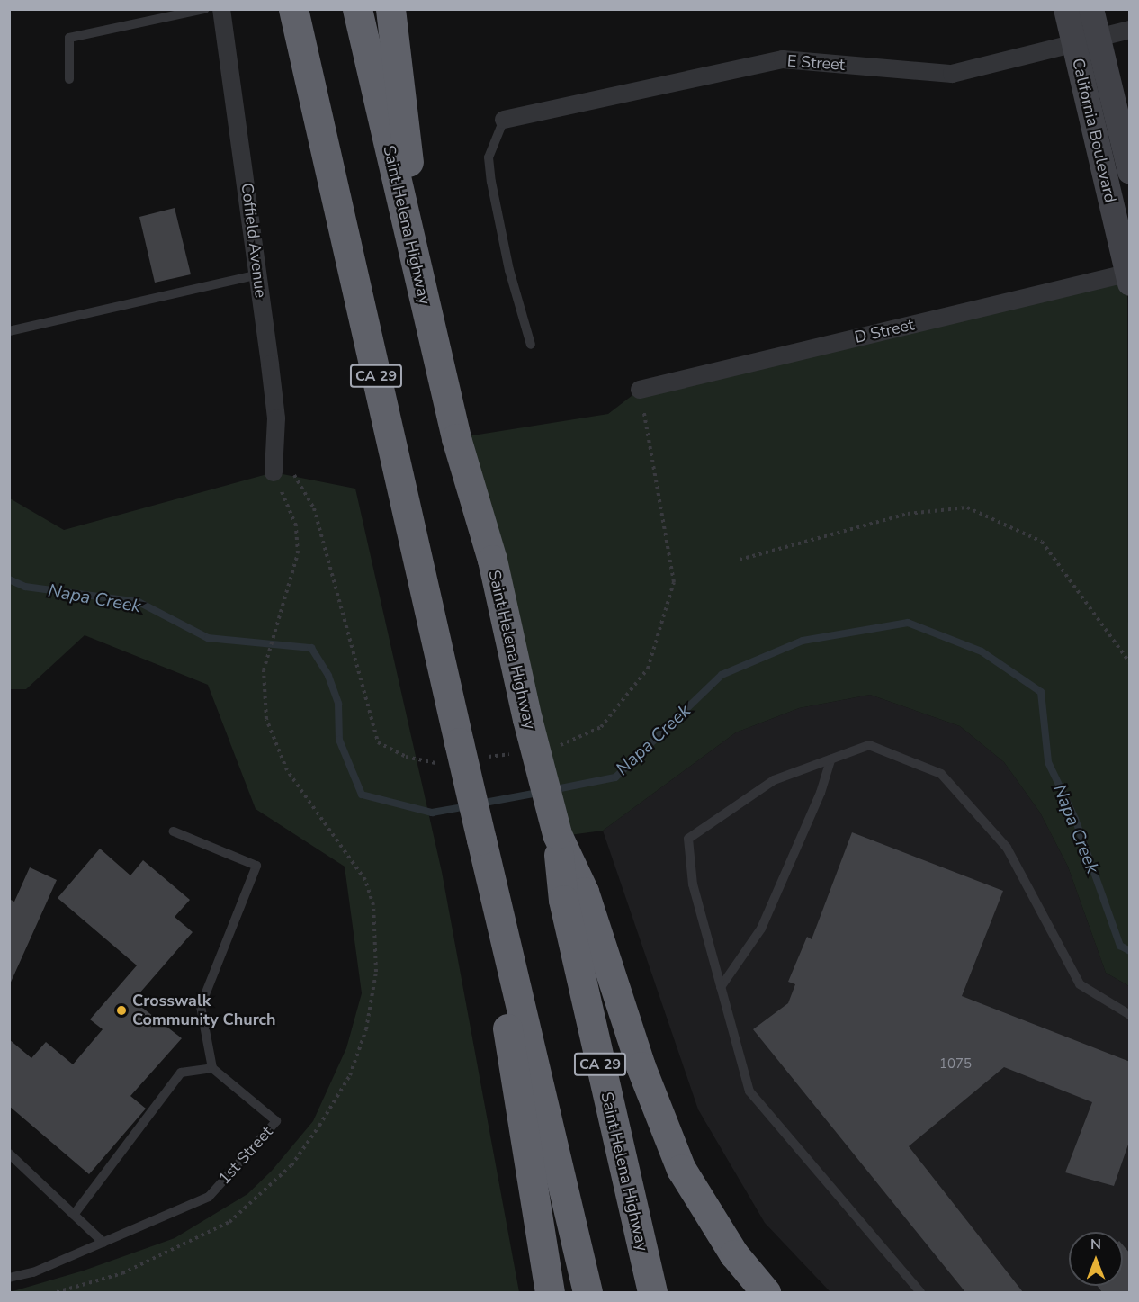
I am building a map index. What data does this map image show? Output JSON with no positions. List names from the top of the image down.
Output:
{
  "streets": {
    "highway": ["Saint Helena Highway", "CA 29"],
    "street": [
      "E Street",
      "California Boulevard",
      "Coffield Avenue",
      "D Street"
    ],
    "lane": ["1st Street"]
  },
  "crossings": [
    ["E Street", "California Boulevard"],
    ["California Boulevard", "D Street"]
  ],
  "water": ["Napa Creek"],
  "places": ["Crosswalk Community Church"],
  "house_numbers": ["1075"],
  "north": "top"
}
